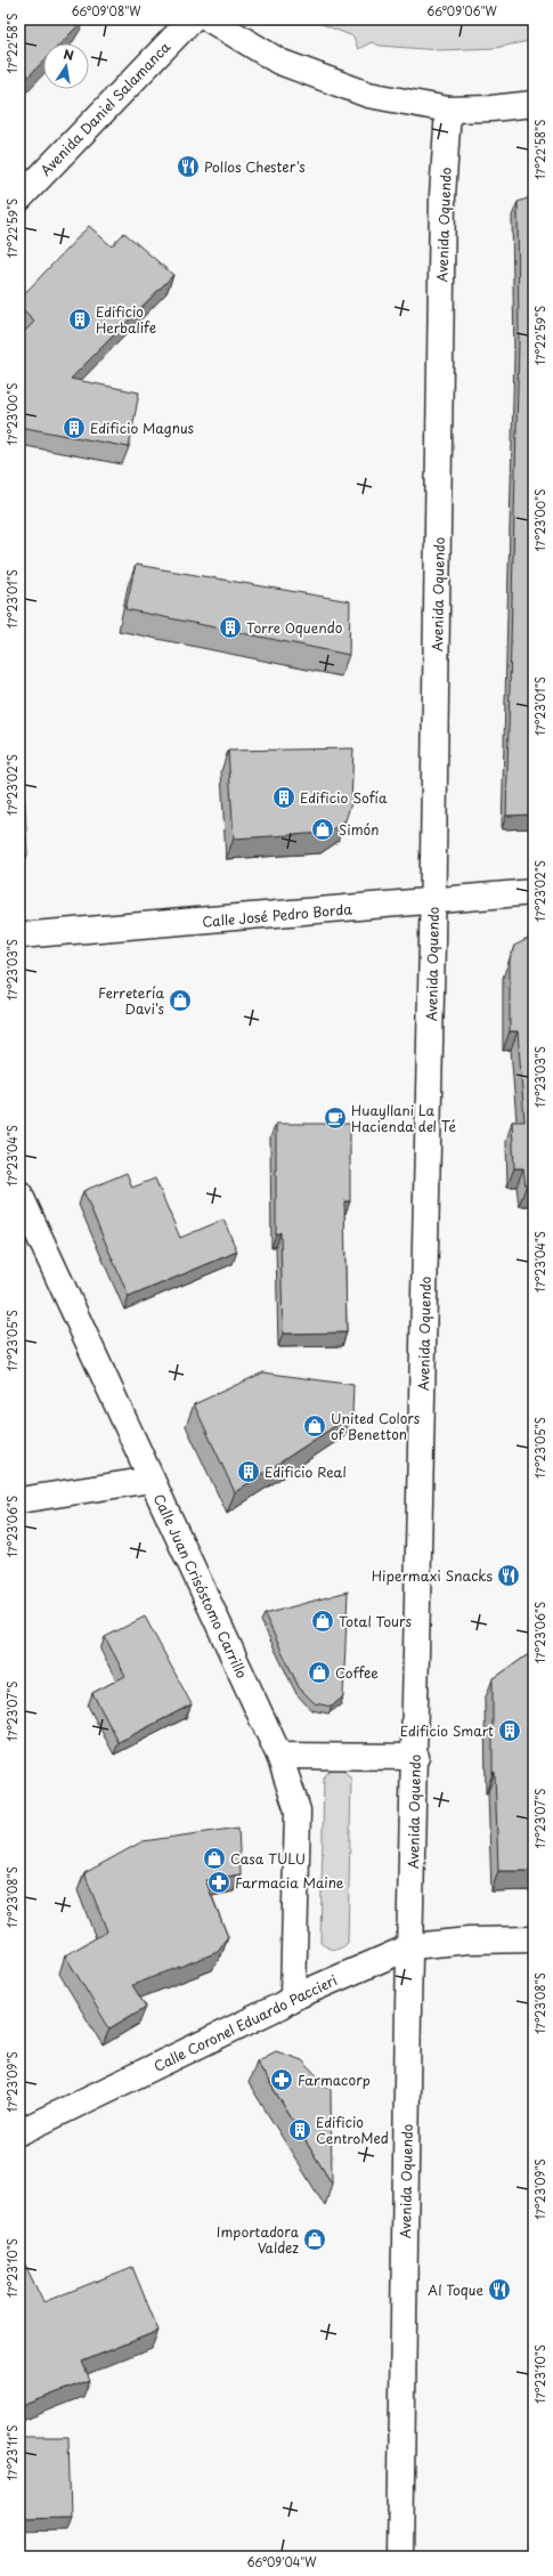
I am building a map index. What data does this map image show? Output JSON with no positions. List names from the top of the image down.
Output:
{
  "streets": {
    "main road": [
      "Avenida Daniel Salamanca",
      "Avenida Oquendo",
      "Calle José Pedro Borda",
      "Calle Juan Crisóstomo Carrillo",
      "Calle Coronel Eduardo Paccieri"
    ]
  },
  "crossings": [
    ["Avenida Oquendo", "Calle José Pedro Borda"],
    ["Avenida Oquendo", "Calle Coronel Eduardo Paccieri"],
    ["Calle Juan Crisóstomo Carrillo", "Calle Coronel Eduardo Paccieri"]
  ],
  "places": {
    "restaurant": ["Pollos Chester's", "Hipermaxi Snacks", "Al Toque"],
    "building": [
      "Edificio Herbalife",
      "Edificio Magnus",
      "Torre Oquendo",
      "Edificio Sofía",
      "Edificio Real",
      "Edificio Smart",
      "Edificio CentroMed"
    ],
    "shop": [
      "Simón",
      "Ferretería Davi's",
      "United Colors of Benetton",
      "Total Tours",
      "Coffee",
      "Casa TULU",
      "Importadora Valdez"
    ],
    "cafe": ["Huayllani La Hacienda del Té"],
    "pharmacy": ["Farmacia Maine", "Farmacorp"]
  },
  "north": "top",
  "coordinates": [
    "66°09'08\"W",
    "66°09'06\"W",
    "17°22'58\"S",
    "17°22'59\"S",
    "17°23'00\"S",
    "17°23'01\"S",
    "17°23'02\"S",
    "17°23'03\"S",
    "17°23'04\"S",
    "17°23'05\"S",
    "17°23'06\"S",
    "17°23'07\"S",
    "17°23'08\"S",
    "17°23'09\"S",
    "17°23'10\"S",
    "17°23'11\"S",
    "66°09'04\"W"
  ]
}
